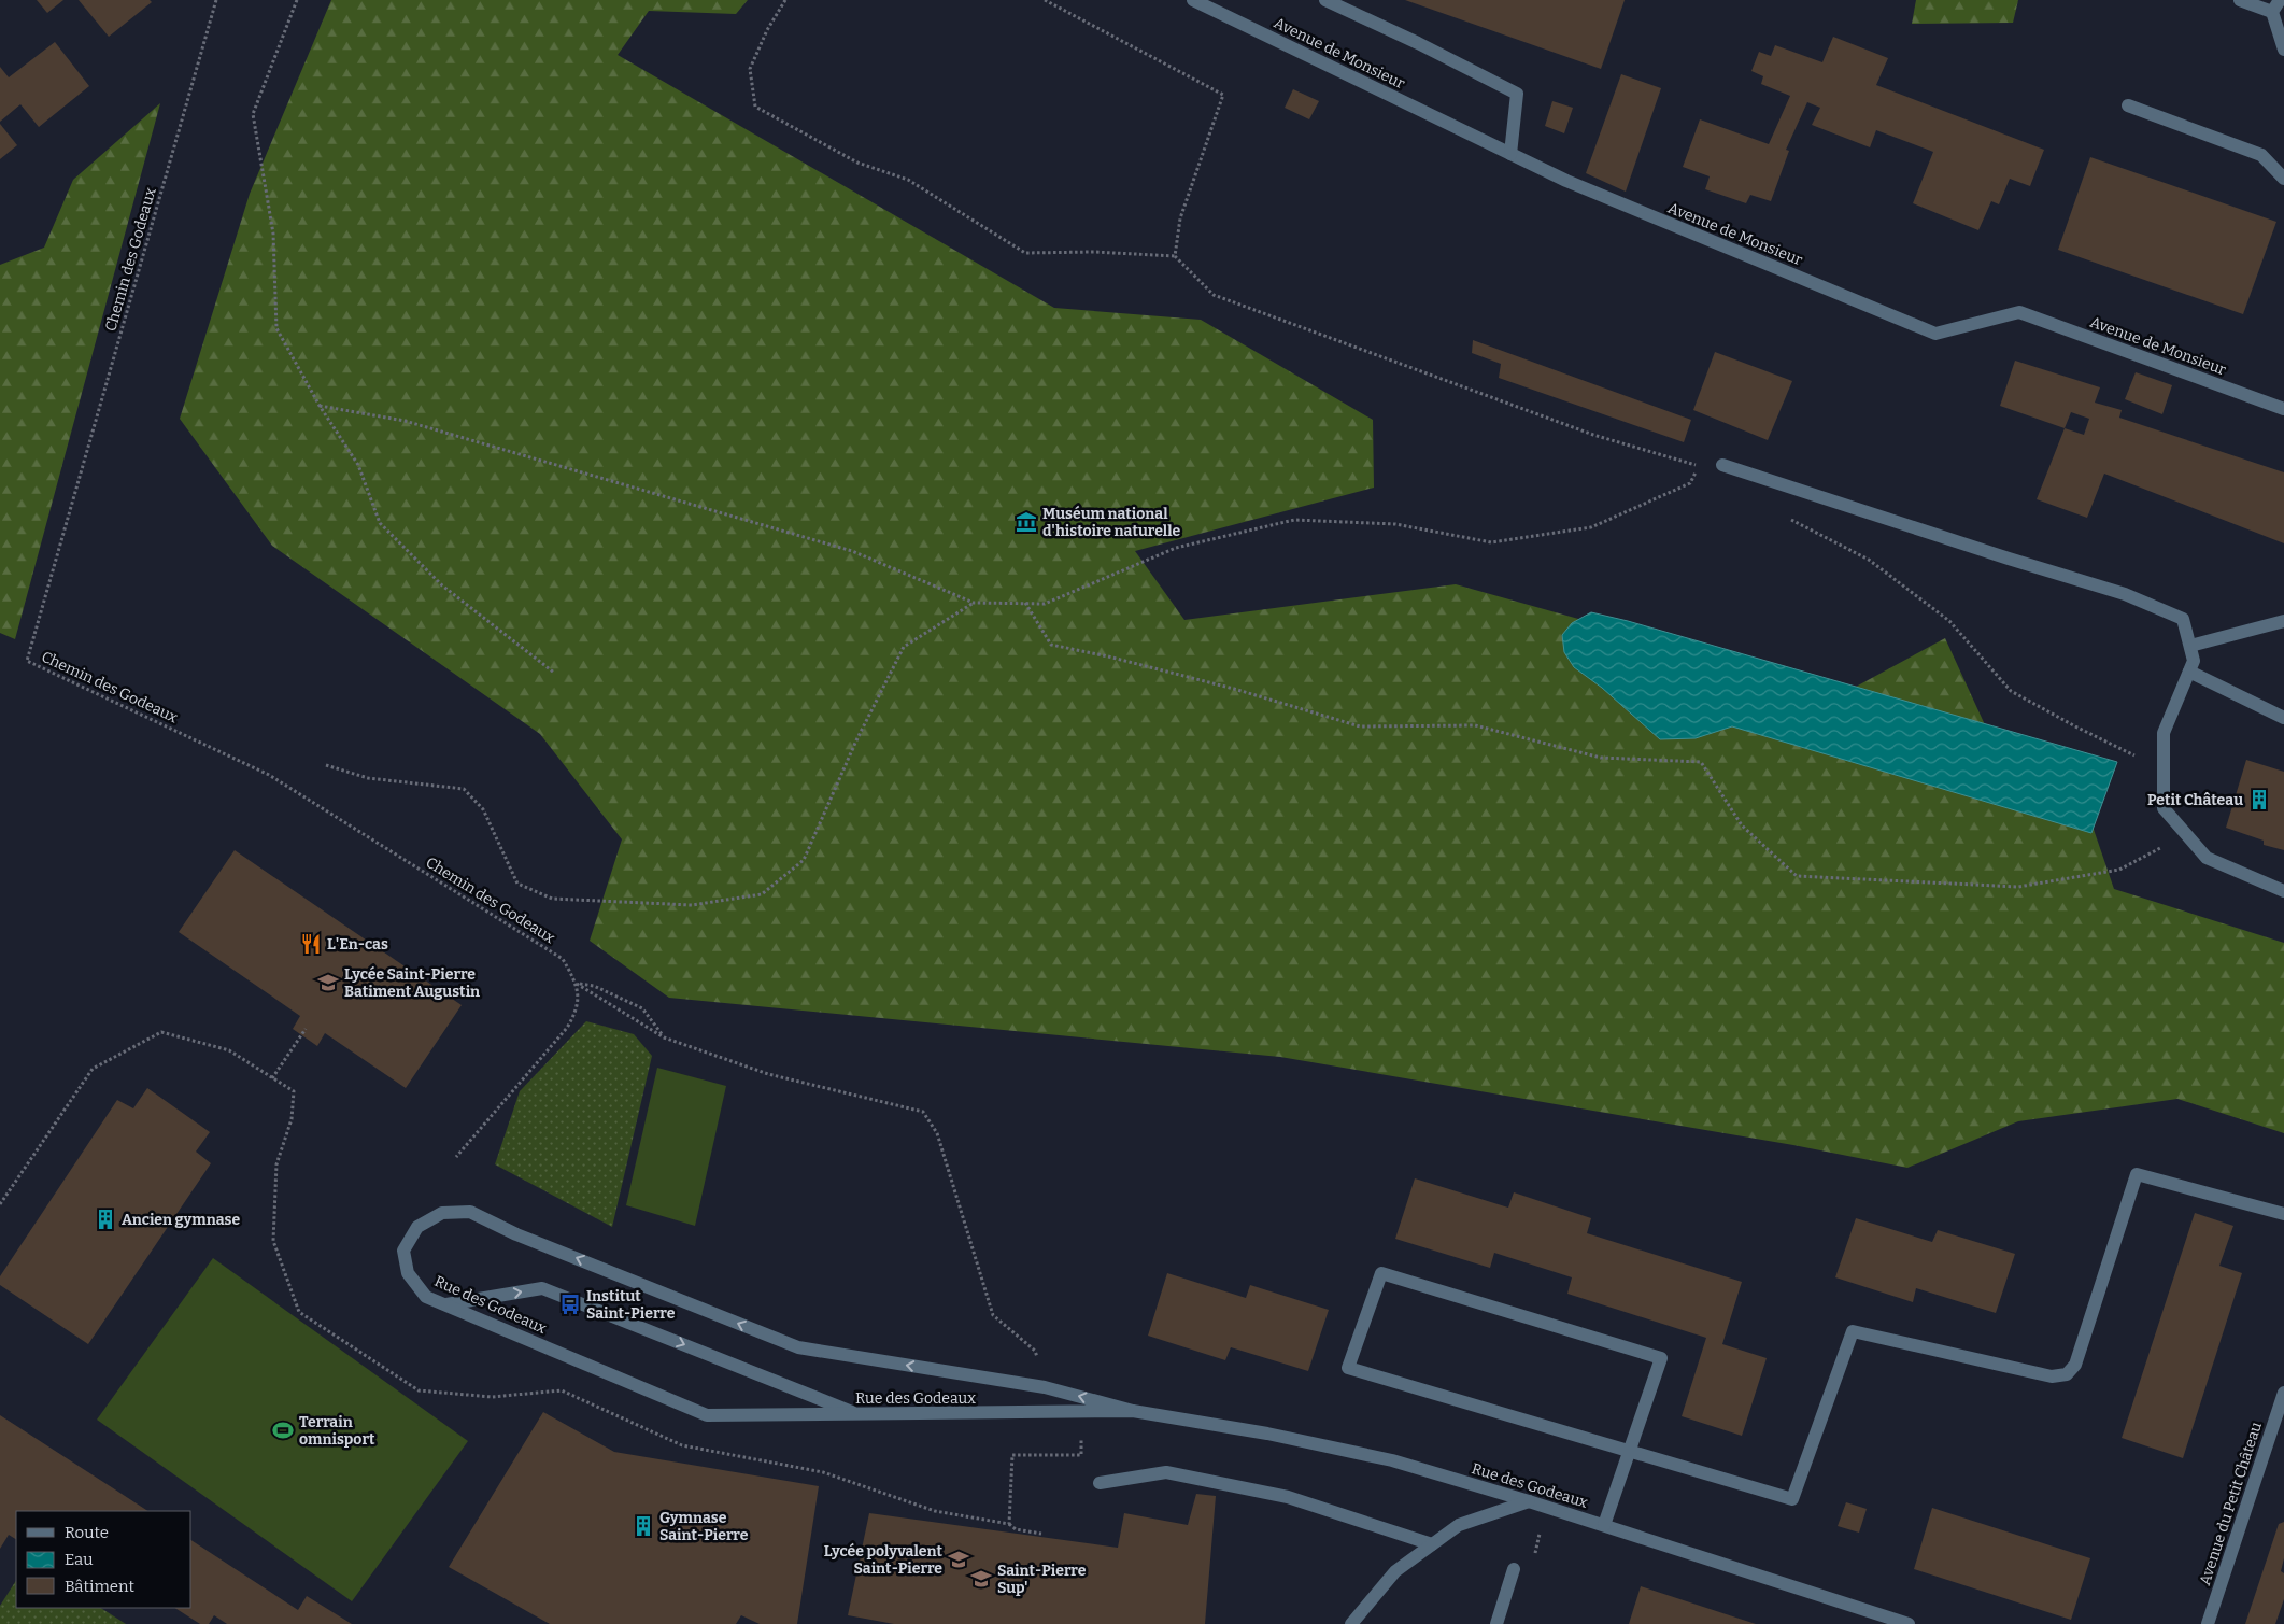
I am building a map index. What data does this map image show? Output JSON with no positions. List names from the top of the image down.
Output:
{
  "streets": {
    "street": ["Avenue de Monsieur", "Rue des Godeaux", "Avenue du Petit Château"],
    "path": ["Chemin des Godeaux"]
  },
  "places": {
    "museum": ["Muséum national d'histoire naturelle"],
    "building": ["Petit Château", "Ancien gymnase", "Gymnase Saint-Pierre"],
    "restaurant": ["L'En-cas"],
    "school or university": ["Lycée Saint-Pierre Batiment Augustin", "Lycée polyvalent Saint-Pierre", "Saint-Pierre Sup'"],
    "bus stop": ["Institut Saint-Pierre"],
    "sports": ["Terrain omnisport"]
  },
  "legend": ["Route", "Eau", "Bâtiment"]
}
